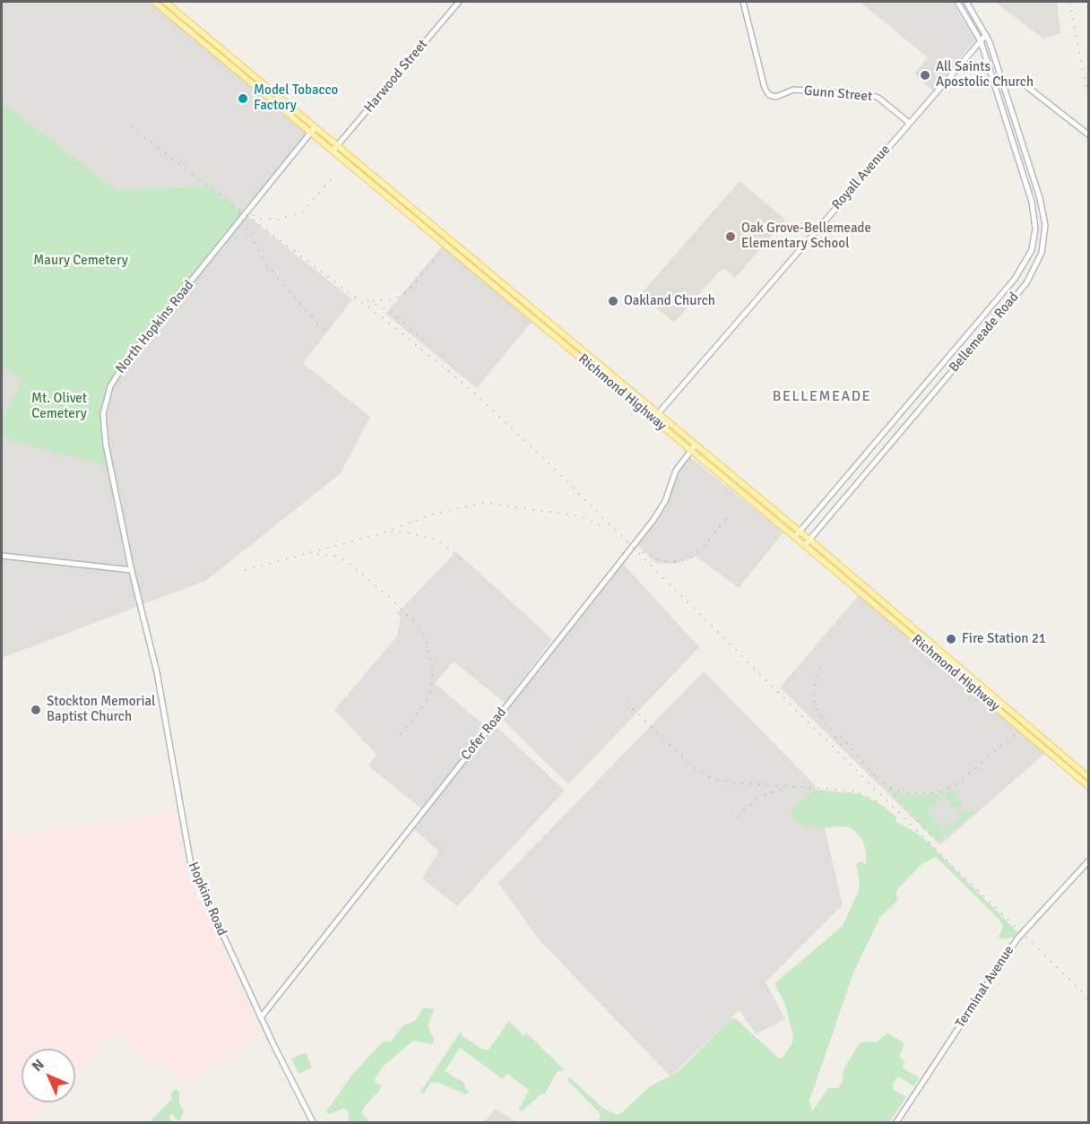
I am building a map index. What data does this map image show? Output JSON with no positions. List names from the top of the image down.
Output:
{
  "streets": {
    "main road": [
      "Harwood Street",
      "Gunn Street",
      "Royall Avenue",
      "North Hopkins Road",
      "Bellemeade Road",
      "Richmond Highway",
      "Cofer Road",
      "Hopkins Road",
      "Terminal Avenue"
    ]
  },
  "crossings": [
    ["Harwood Street", "Richmond Highway"],
    ["Gunn Street", "Royall Avenue"],
    ["Royall Avenue", "Bellemeade Road"],
    ["Royall Avenue", "Richmond Highway"],
    ["North Hopkins Road", "Richmond Highway"],
    ["North Hopkins Road", "Hopkins Road"],
    ["Bellemeade Road", "Richmond Highway"],
    ["Richmond Highway", "Cofer Road"],
    ["Cofer Road", "Hopkins Road"]
  ],
  "districts": ["BELLEMEADE"],
  "parks": ["Maury Cemetery", "Mt. Olivet Cemetery"],
  "places": [
    "All Saints Apostolic Church",
    "Model Tobacco Factory",
    "Oak Grove-Bellemeade Elementary School",
    "Oakland Church",
    "Fire Station 21",
    "Stockton Memorial Baptist Church"
  ],
  "north": "top left"
}
